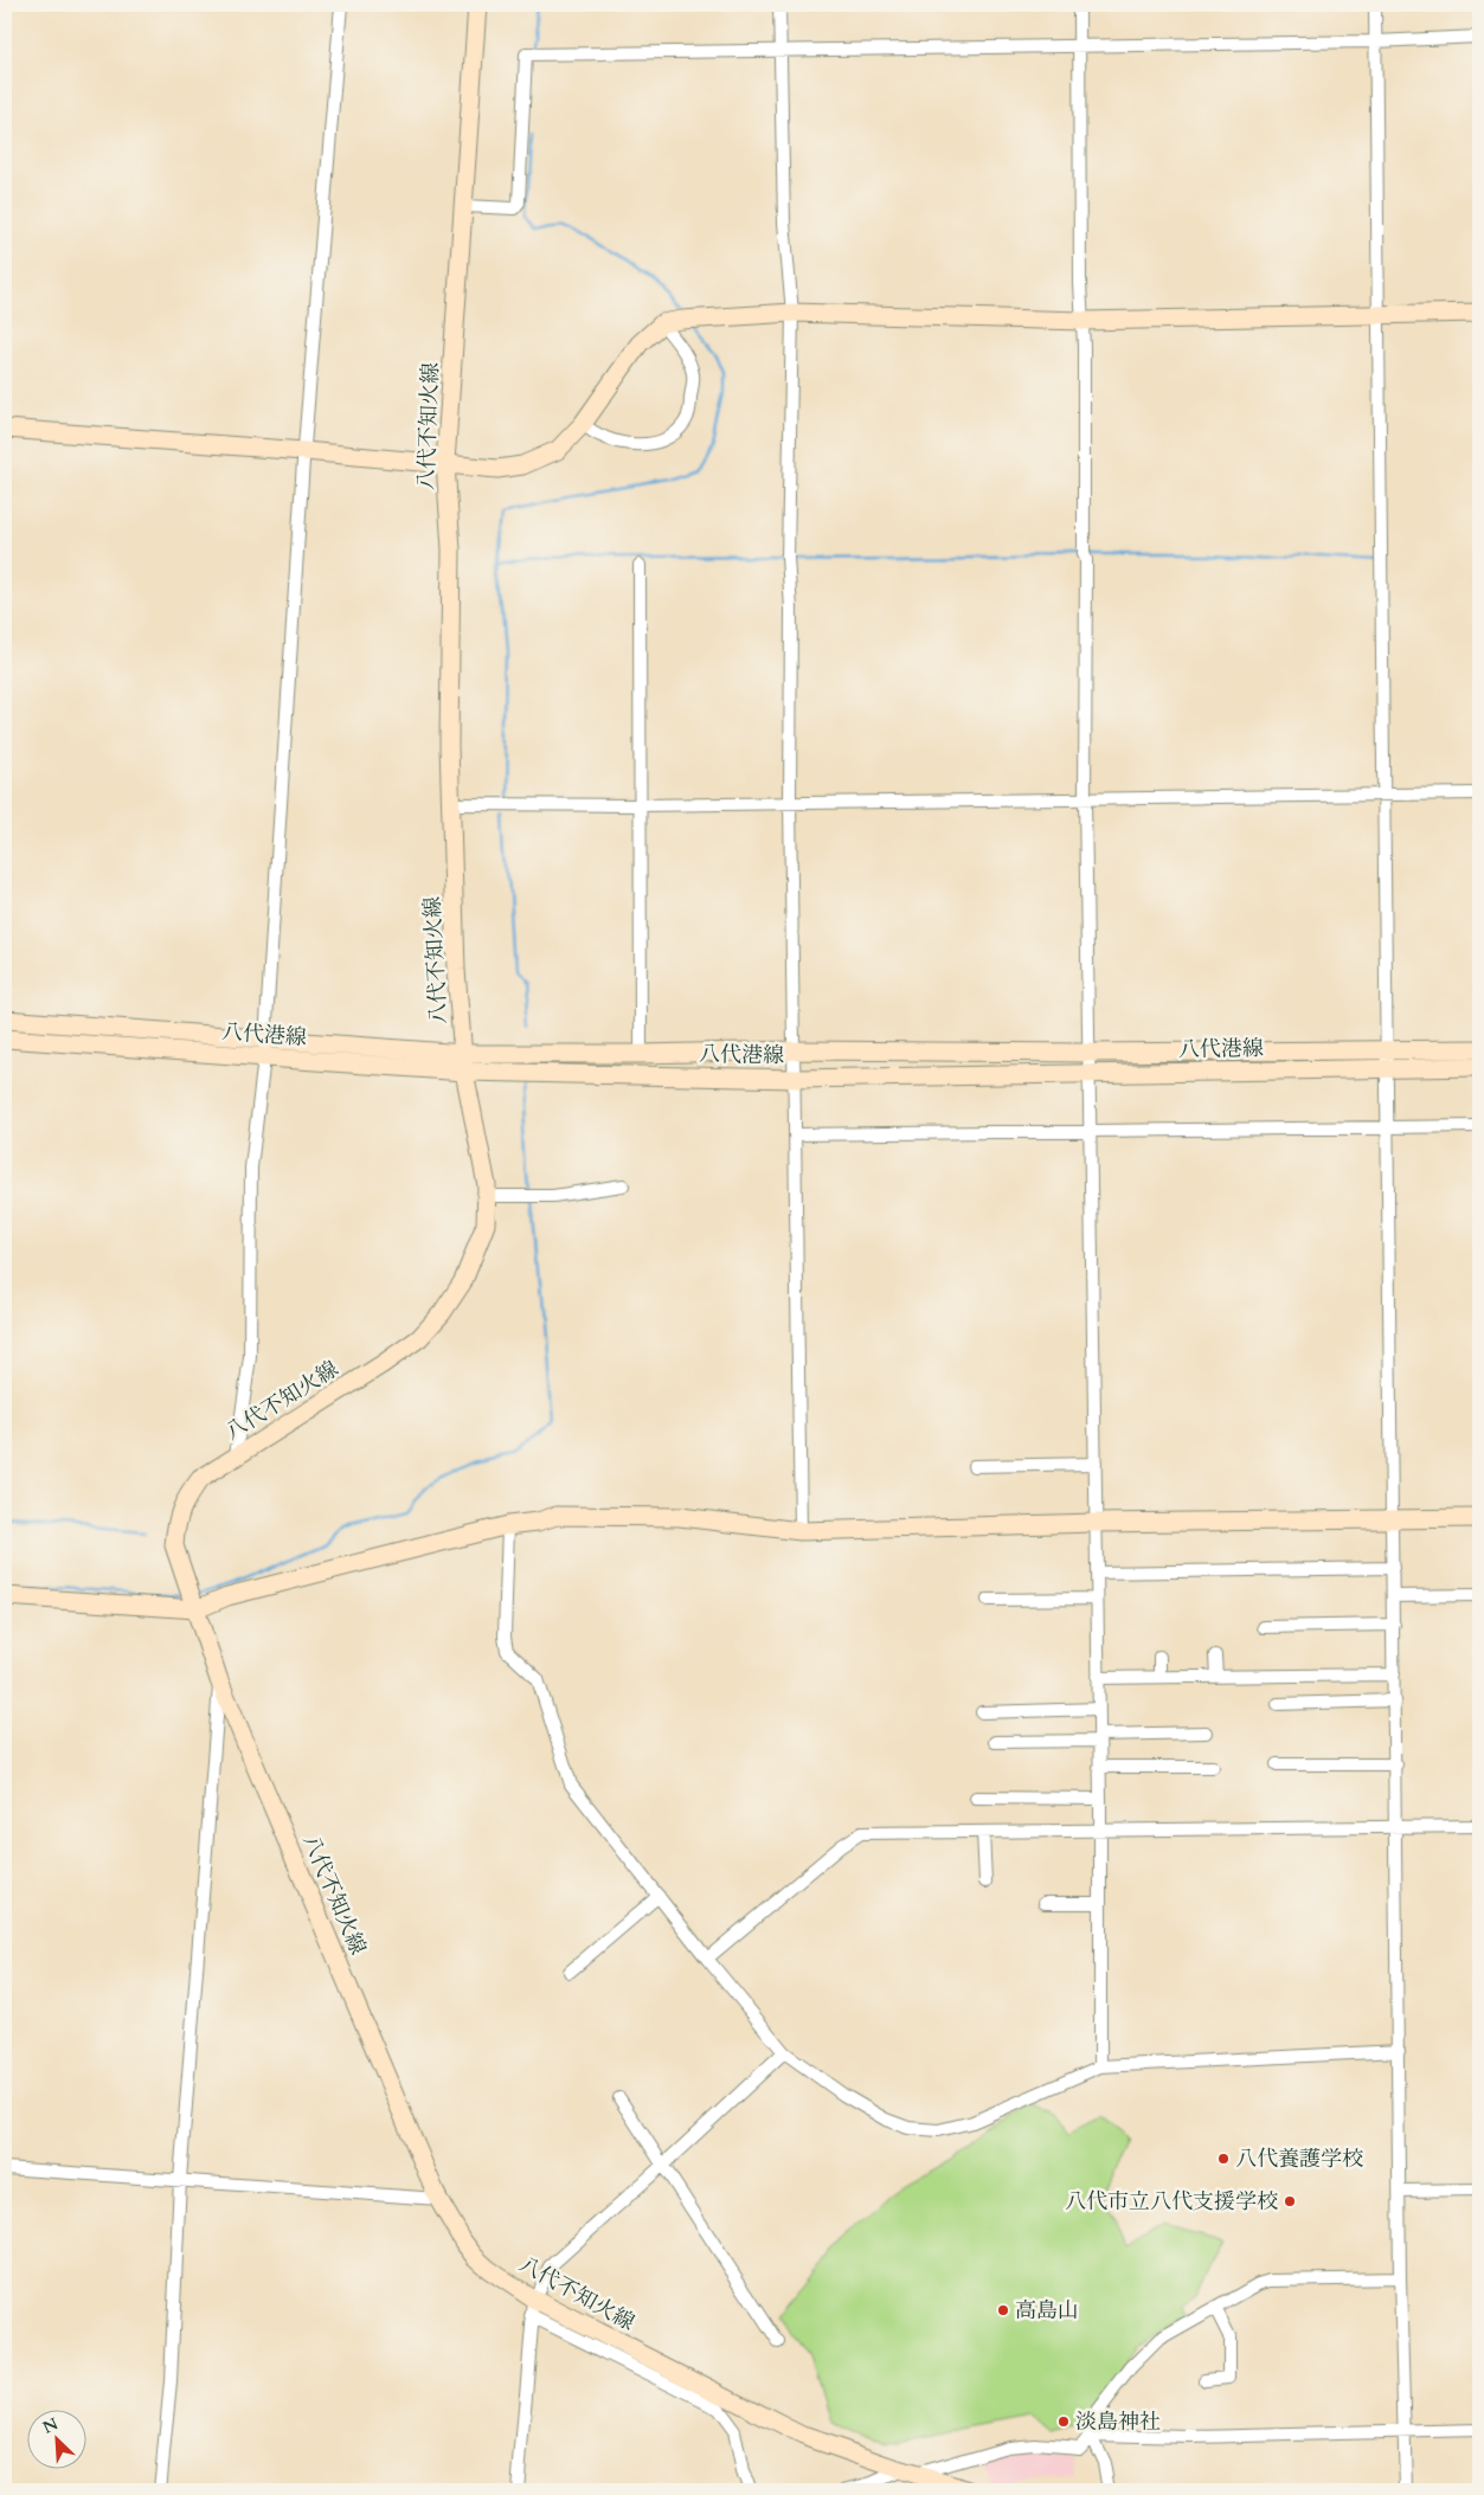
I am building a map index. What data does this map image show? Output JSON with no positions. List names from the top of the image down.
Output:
{
  "streets": {
    "main road": ["八代不知火線", "八代港線"]
  },
  "crossings": [
    ["八代不知火線", "八代港線"]
  ],
  "places": [
    "八代養護学校",
    "八代市立八代支援学校",
    "高島山",
    "淡島神社"
  ],
  "north": "top left"
}
